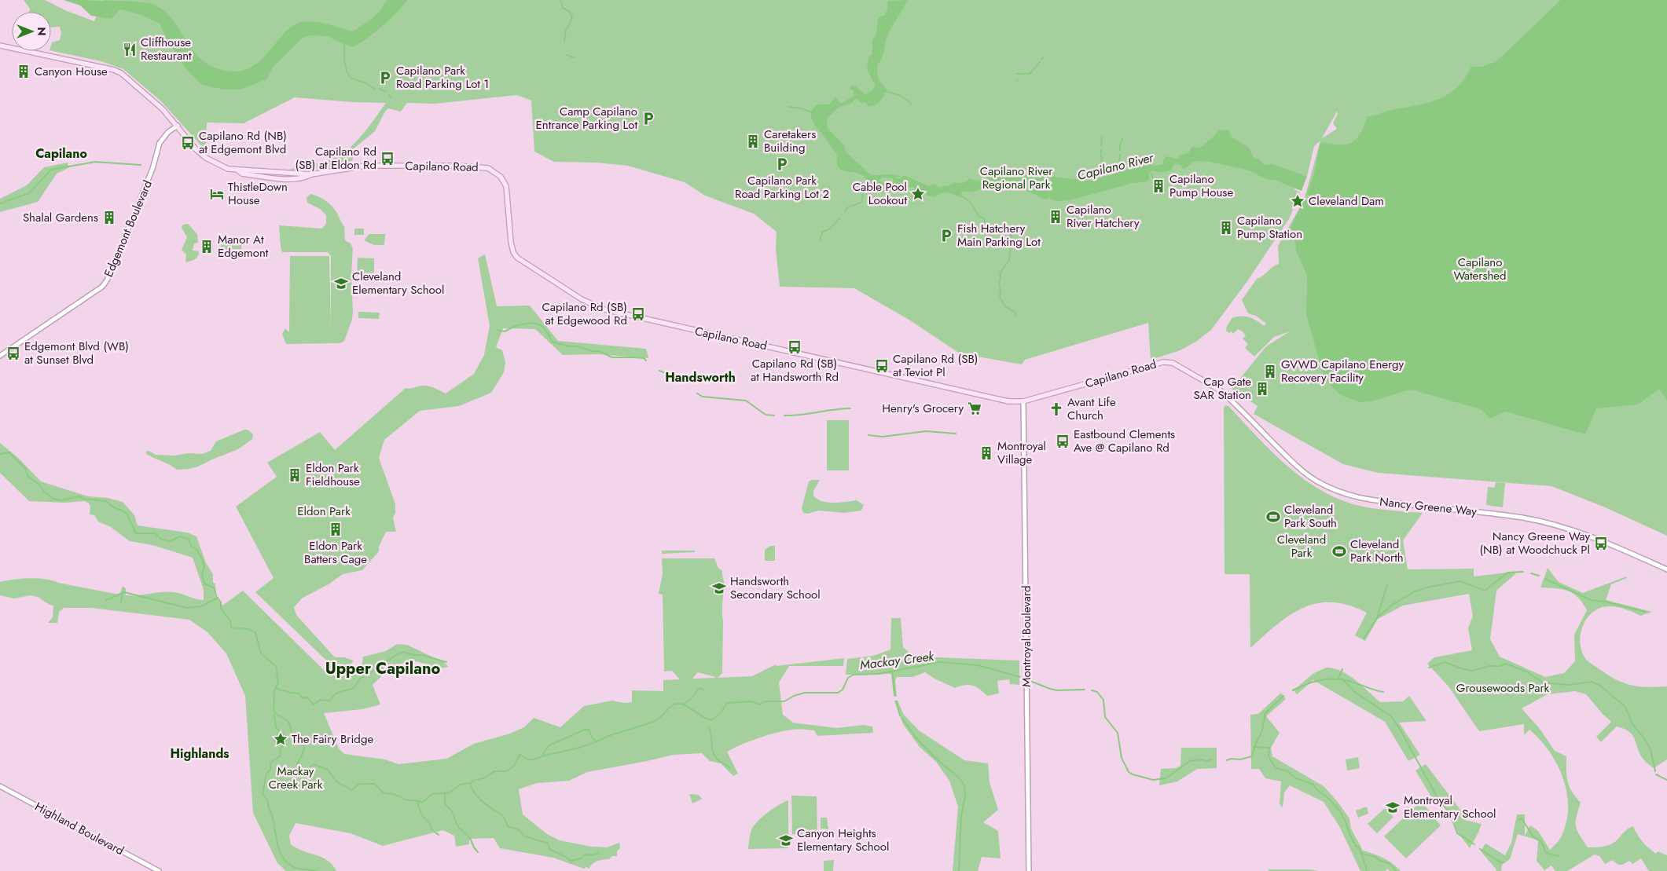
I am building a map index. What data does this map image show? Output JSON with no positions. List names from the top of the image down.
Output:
{
  "streets": {
    "main road": ["Capilano Road"],
    "street": [
      "Edgemont Boulevard",
      "Nancy Greene Way",
      "Montroyal Boulevard",
      "Highland Boulevard"
    ]
  },
  "crossings": [
    ["Capilano Road", "Edgemont Boulevard"],
    ["Capilano Road", "Nancy Greene Way"],
    ["Capilano Road", "Montroyal Boulevard"]
  ],
  "districts": [
    "Capilano",
    "Handsworth",
    "Upper Capilano",
    "Highlands"
  ],
  "water": ["Capilano River", "Mackay Creek"],
  "parks": [
    "Capilano River Regional Park",
    "Capilano Watershed",
    "Eldon Park",
    "Cleveland Park",
    "Grousewoods Park",
    "Mackay Creek Park"
  ],
  "places": {
    "restaurant": ["Cliffhouse Restaurant"],
    "building": [
      "Canyon House",
      "Caretakers Building",
      "Capilano Pump House",
      "Capilano River Hatchery",
      "Shalal Gardens",
      "Capilano Pump Station",
      "Manor At Edgemont",
      "GVWD Capilano Energy Recovery Facility",
      "Cap Gate SAR Station",
      "Montroyal Village",
      "Eldon Park Fieldhouse",
      "Eldon Park Batters Cage"
    ],
    "parking": [
      "Capilano Park Road Parking Lot 1",
      "Camp Capilano Entrance Parking Lot",
      "Capilano Park Road Parking Lot 2",
      "Fish Hatchery Main Parking Lot"
    ],
    "bus stop": [
      "Capilano Rd (NB) at Edgemont Blvd",
      "Capilano Rd (SB) at Eldon Rd",
      "Capilano Rd (SB) at Edgewood Rd",
      "Capilano Rd (SB) at Handsworth Rd",
      "Edgemont Blvd (WB) at Sunset Blvd",
      "Capilano Rd (SB) at Teviot Pl",
      "Eastbound Clements Ave @ Capilano Rd",
      "Nancy Greene Way (NB) at Woodchuck Pl"
    ],
    "hotel": ["ThistleDown House"],
    "place": ["Cable Pool Lookout", "Cleveland Dam", "The Fairy Bridge"],
    "school or university": [
      "Cleveland Elementary School",
      "Handsworth Secondary School",
      "Montroyal Elementary School",
      "Canyon Heights Elementary School"
    ],
    "supermarket": ["Henry's Grocery"],
    "church": ["Avant Life Church"],
    "sports": ["Cleveland Park South", "Cleveland Park North"]
  },
  "north": "right"
}
